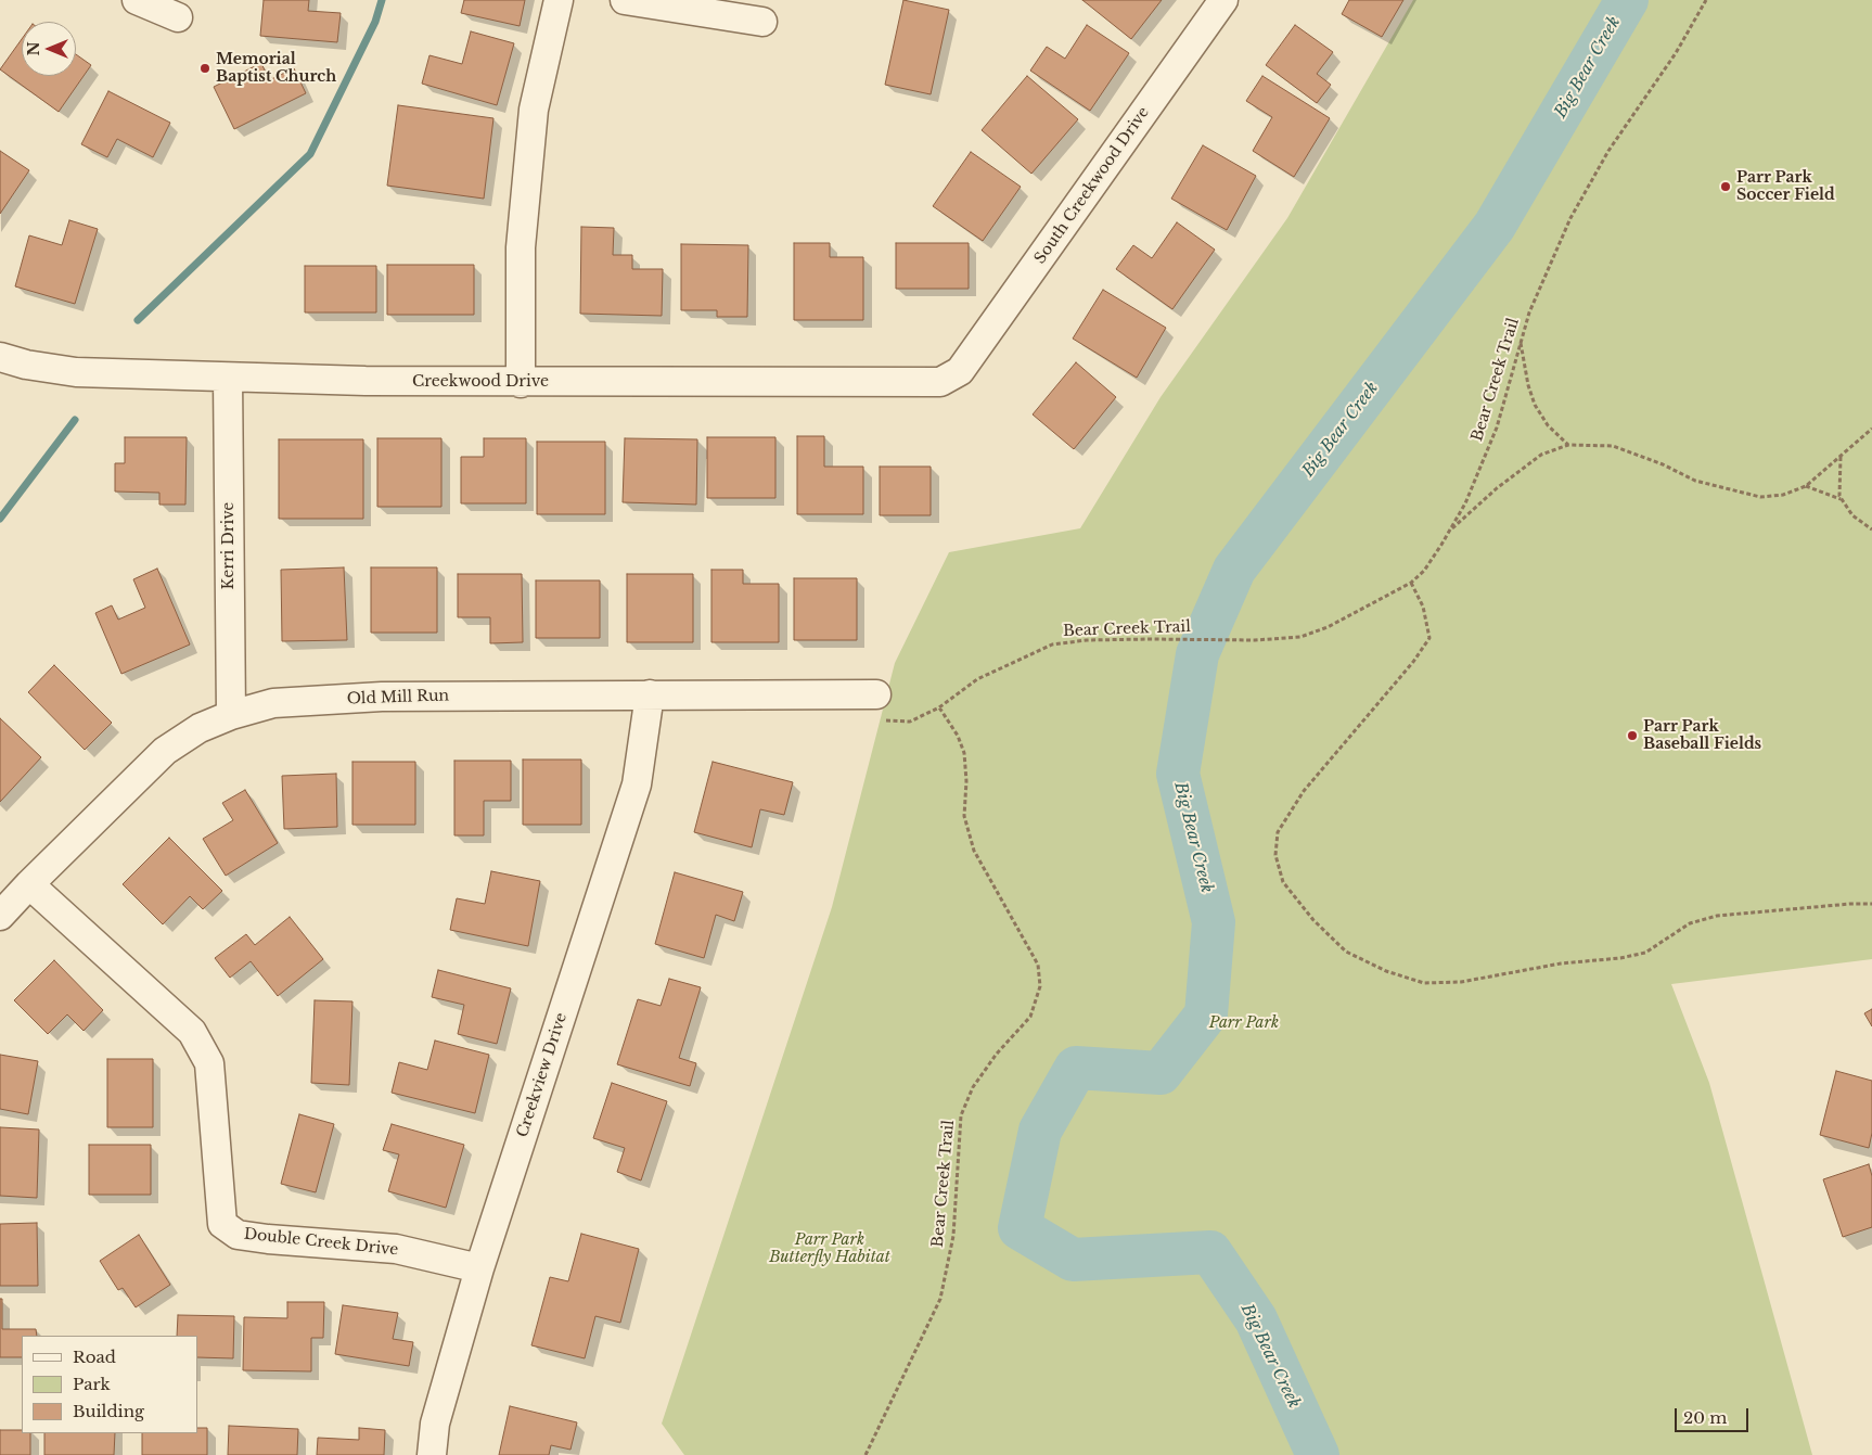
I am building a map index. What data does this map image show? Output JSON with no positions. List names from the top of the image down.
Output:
{
  "streets": {
    "street": [
      "South Creekwood Drive",
      "Creekwood Drive",
      "Kerri Drive",
      "Old Mill Run",
      "Creekview Drive",
      "Double Creek Drive"
    ],
    "path": ["Bear Creek Trail"]
  },
  "crossings": [
    ["South Creekwood Drive", "Creekwood Drive"],
    ["Creekwood Drive", "Kerri Drive"],
    ["Kerri Drive", "Old Mill Run"],
    ["Old Mill Run", "Creekview Drive"],
    ["Old Mill Run", "Double Creek Drive"],
    ["Creekview Drive", "Double Creek Drive"]
  ],
  "water": ["Big Bear Creek"],
  "parks": ["Parr Park", "Parr Park Butterfly Habitat"],
  "places": ["Memorial Baptist Church", "Parr Park Soccer Field", "Parr Park Baseball Fields"],
  "legend": ["Road", "Park", "Building"],
  "scale_bar": "20 m",
  "north": "left"
}
